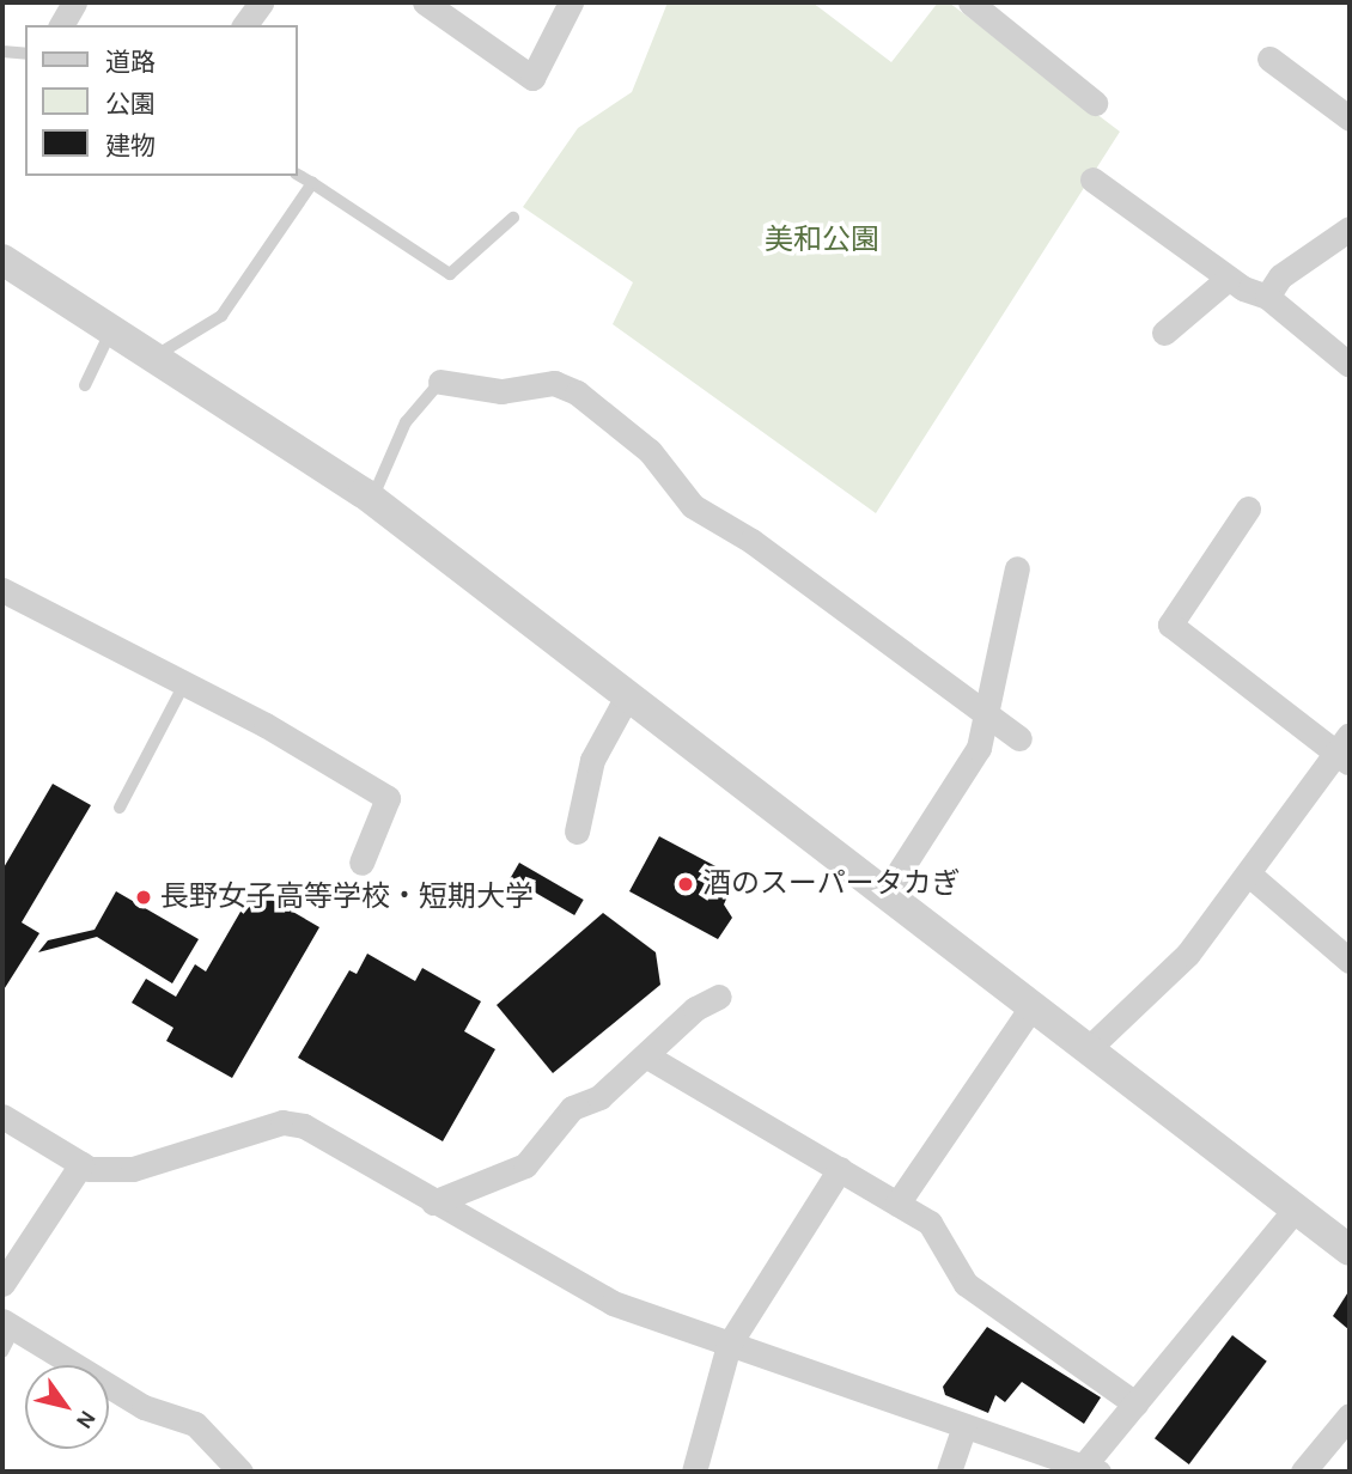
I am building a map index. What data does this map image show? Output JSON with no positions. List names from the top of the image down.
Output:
{
  "parks": ["美和公園"],
  "places": ["酒のスーパータカぎ", "長野女子高等学校・短期大学"],
  "legend": ["道路", "公園", "建物"],
  "north": "bottom right"
}
